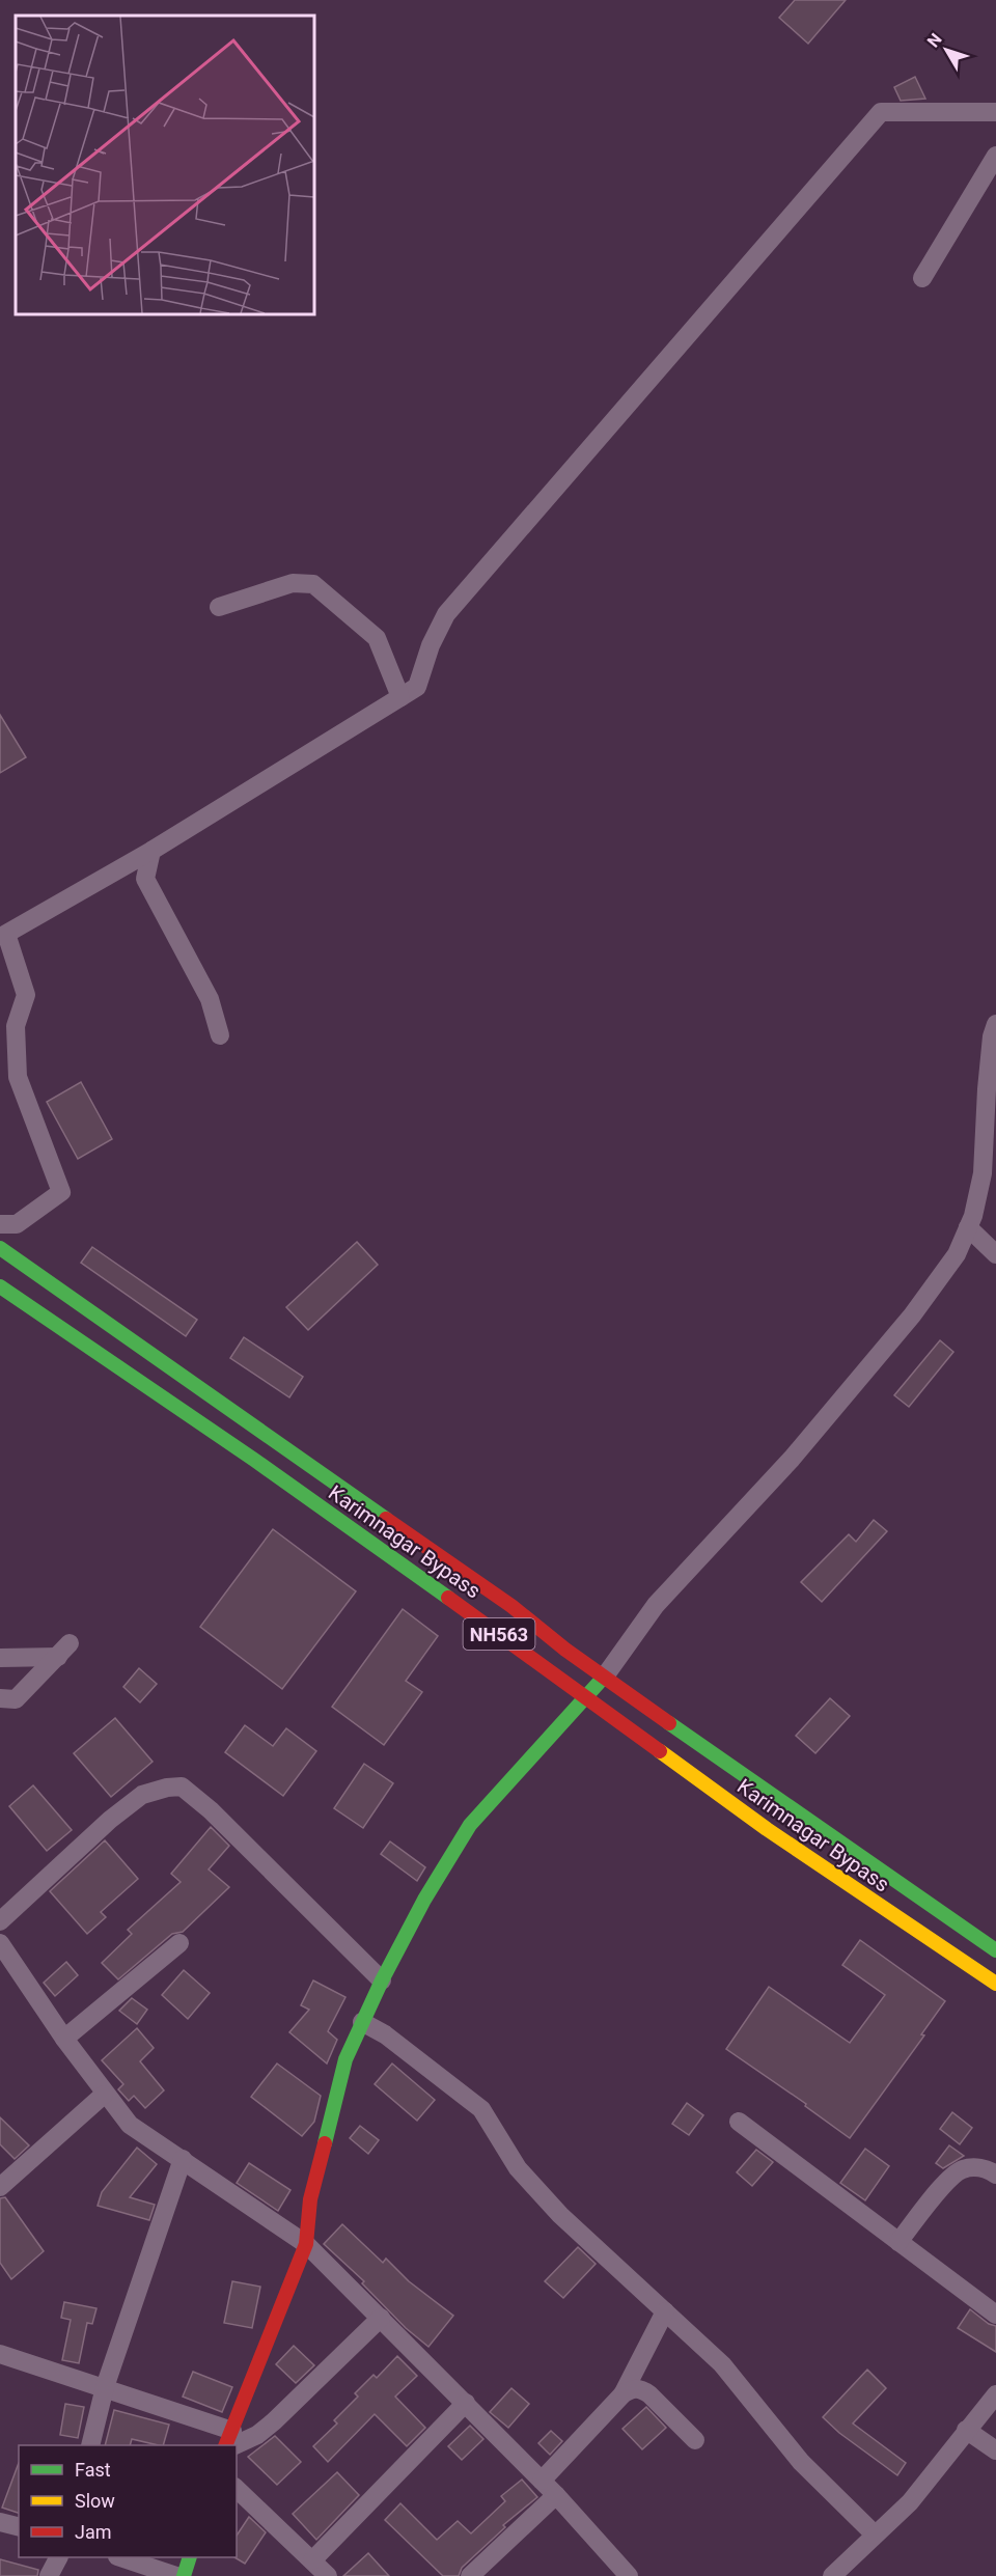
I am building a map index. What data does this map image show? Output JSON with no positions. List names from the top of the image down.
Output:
{
  "streets": {
    "main road": ["Karimnagar Bypass", "NH563"]
  },
  "legend": ["Fast", "Slow", "Jam"],
  "north": "top left"
}
